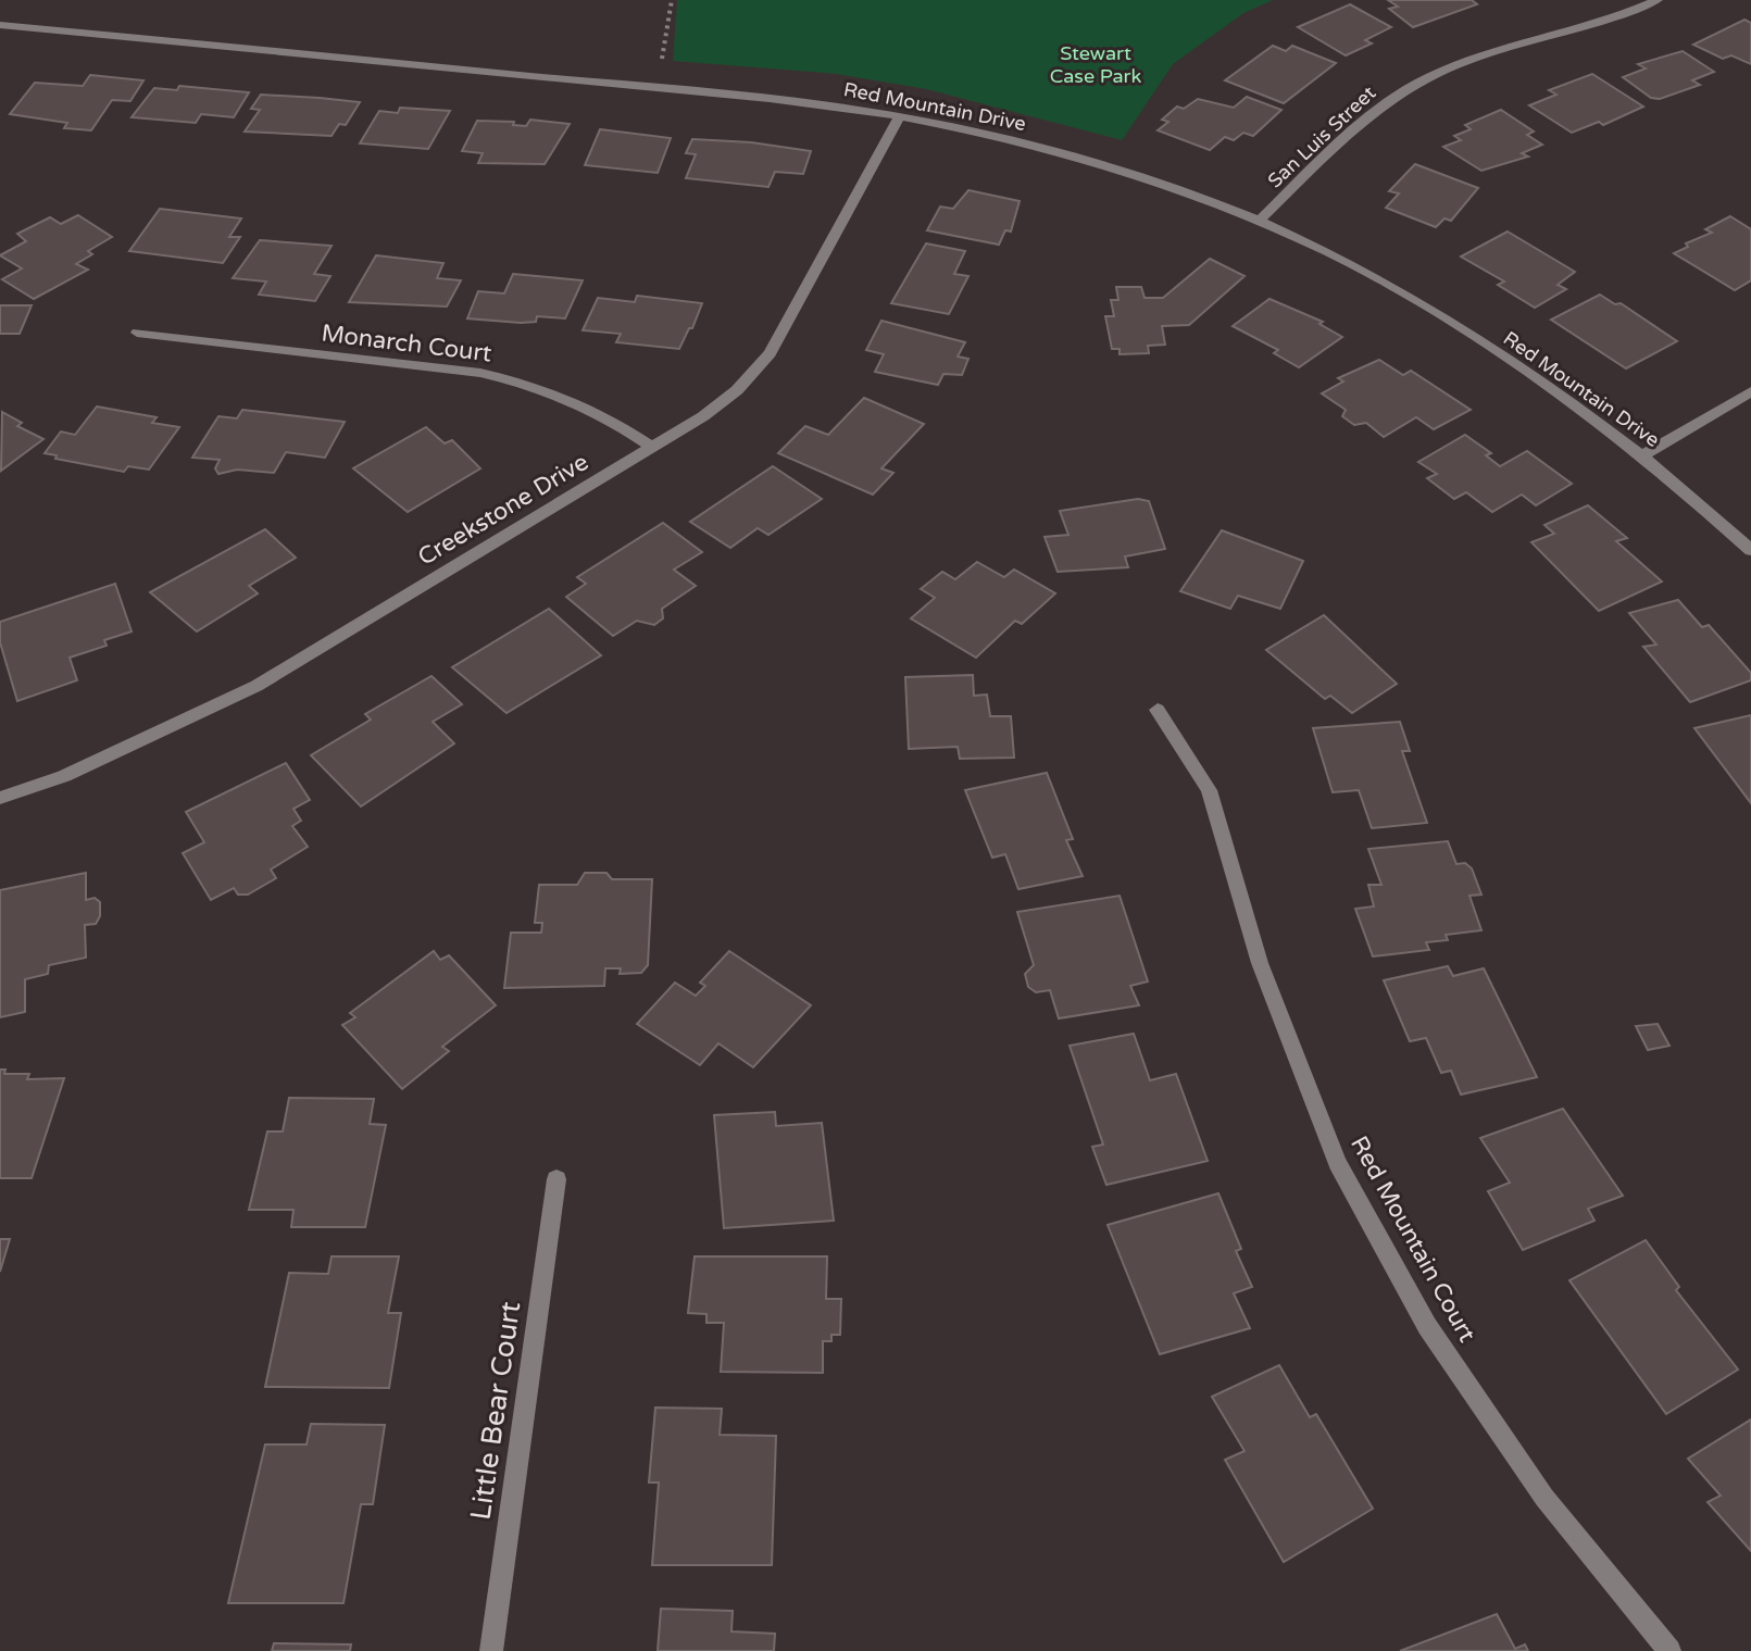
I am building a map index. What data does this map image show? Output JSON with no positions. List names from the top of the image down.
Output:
{
  "streets": {
    "street": [
      "Red Mountain Drive",
      "San Luis Street",
      "Monarch Court",
      "Creekstone Drive",
      "Red Mountain Court",
      "Little Bear Court"
    ]
  },
  "crossings": [
    ["Red Mountain Drive", "San Luis Street"],
    ["Red Mountain Drive", "Creekstone Drive"],
    ["Monarch Court", "Creekstone Drive"]
  ],
  "parks": ["Stewart Case Park"]
}
